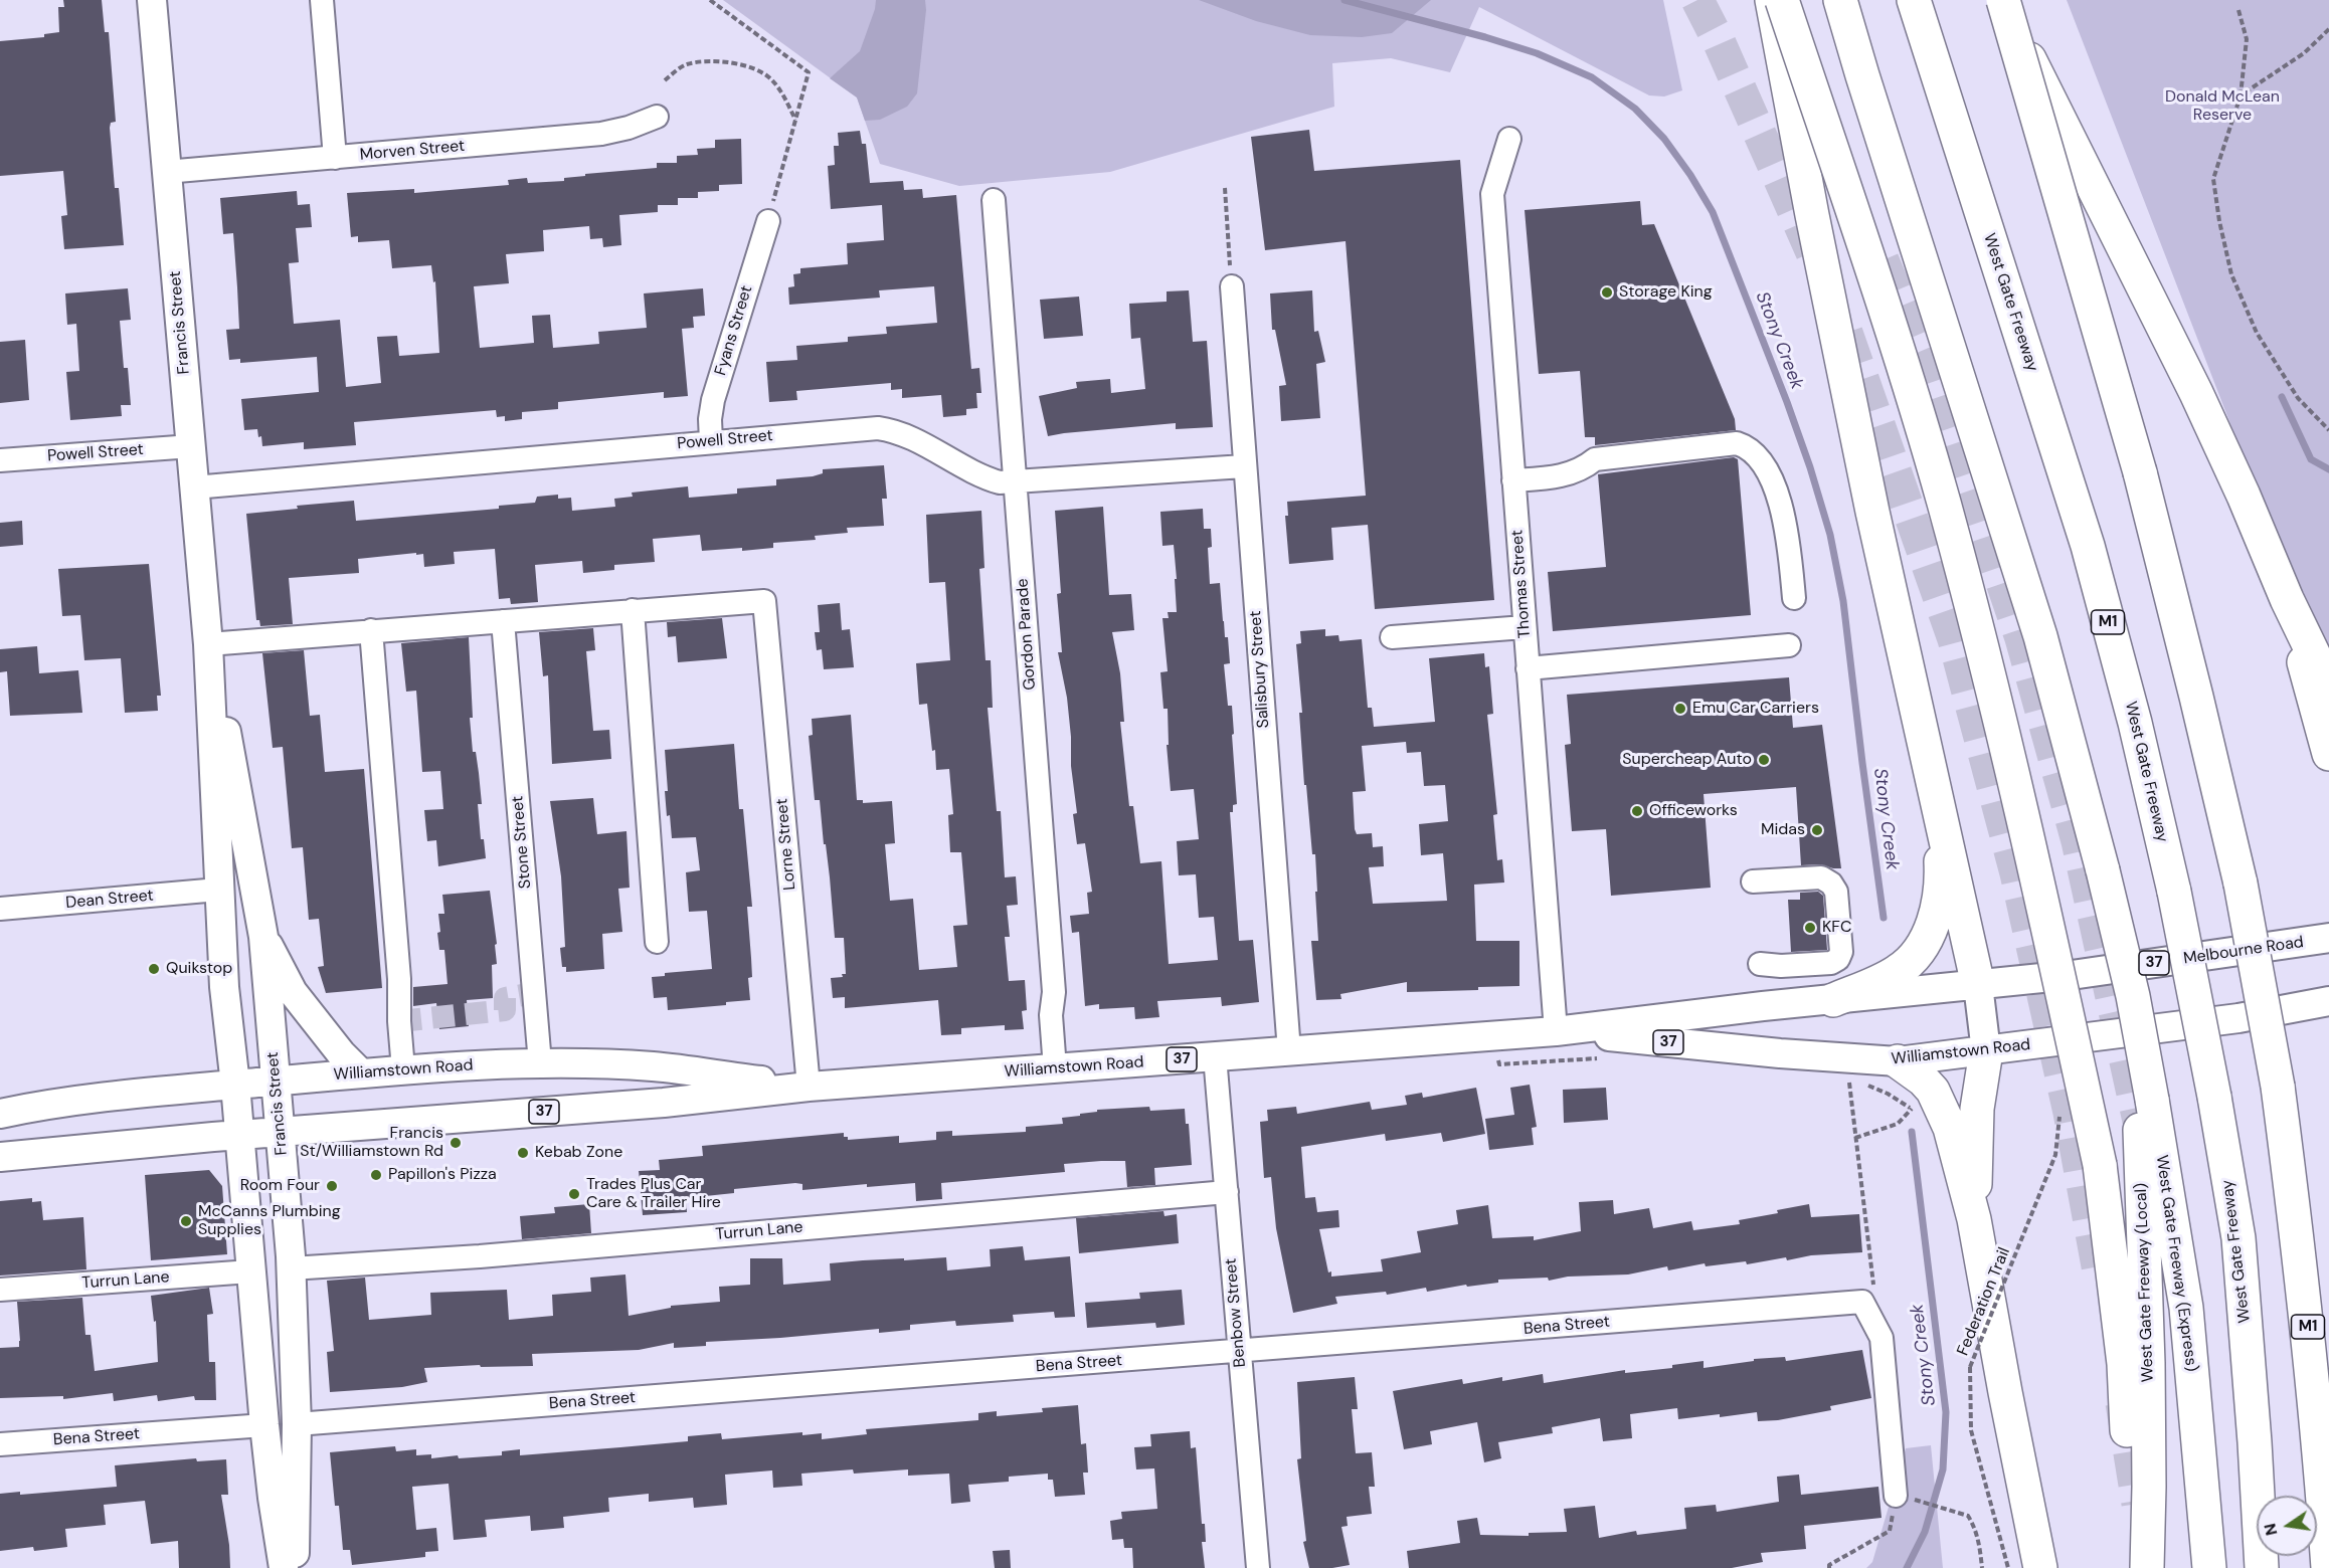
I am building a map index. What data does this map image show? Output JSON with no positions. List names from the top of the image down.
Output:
{
  "streets": {
    "highway": [
      "West Gate Freeway",
      "M1",
      "West Gate Freeway (Express)",
      "West Gate Freeway (Local)"
    ],
    "main road": [
      "Francis Street",
      "Melbourne Road",
      "37",
      "Williamstown Road"
    ],
    "street": [
      "Morven Street",
      "Fyans Street",
      "Powell Street",
      "Thomas Street",
      "Gordon Parade",
      "Salisbury Street",
      "Stone Street",
      "Lorne Street",
      "Dean Street",
      "Turrun Lane",
      "Benbow Street",
      "Bena Street"
    ],
    "path": ["Federation Trail"]
  },
  "crossings": [
    ["Morven Street", "Francis Street"],
    ["Francis Street", "Powell Street"],
    ["Francis Street", "Dean Street"],
    ["Francis Street", "Williamstown Road"],
    ["Francis Street", "Turrun Lane"],
    ["Francis Street", "Bena Street"],
    ["Fyans Street", "Powell Street"],
    ["Powell Street", "Gordon Parade"],
    ["Powell Street", "Salisbury Street"],
    ["Thomas Street", "Williamstown Road"],
    ["Gordon Parade", "Williamstown Road"],
    ["Salisbury Street", "Williamstown Road"],
    ["Stone Street", "Williamstown Road"],
    ["Lorne Street", "Williamstown Road"],
    ["Melbourne Road", "Williamstown Road"],
    ["Williamstown Road", "Benbow Street"],
    ["Turrun Lane", "Benbow Street"],
    ["West Gate Freeway (Express)", "West Gate Freeway (Local)"],
    ["Benbow Street", "Bena Street"]
  ],
  "water": ["Stony Creek"],
  "parks": ["Donald McLean Reserve"],
  "places": [
    "Storage King",
    "Emu Car Carriers",
    "Supercheap Auto",
    "Officeworks",
    "Midas",
    "KFC",
    "Quikstop",
    "Francis St/Williamstown Rd",
    "Kebab Zone",
    "Papillon's Pizza",
    "Room Four",
    "Trades Plus Car Care & Trailer Hire",
    "McCanns Plumbing Supplies"
  ],
  "north": "left"
}
